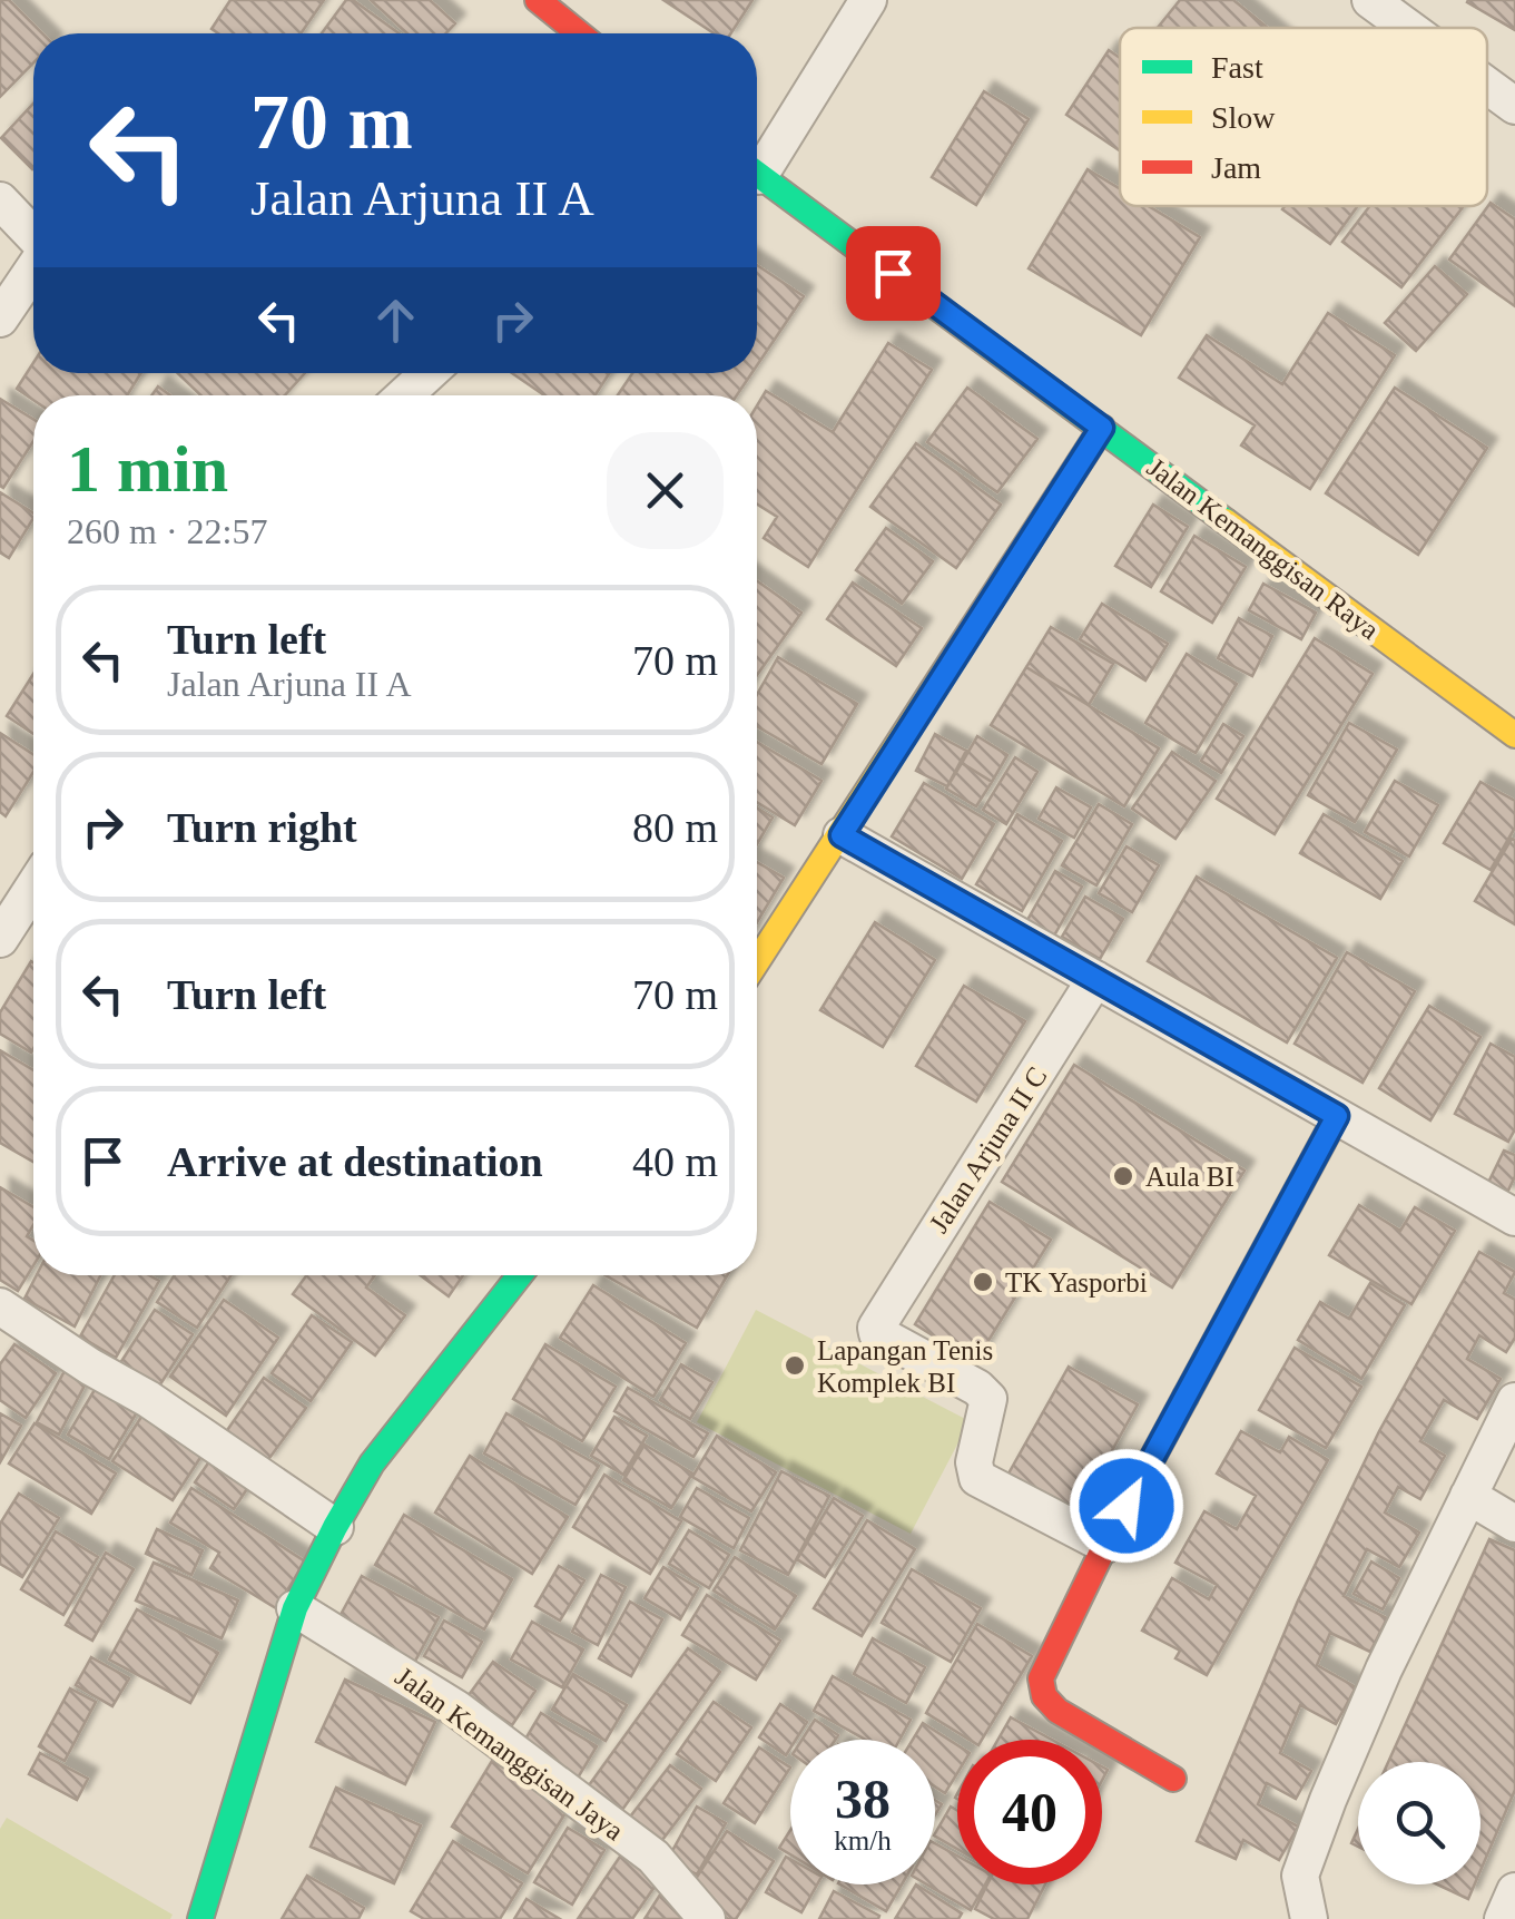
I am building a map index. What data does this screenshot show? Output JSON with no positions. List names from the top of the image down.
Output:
{
  "streets": {
    "street": ["Jalan Kemanggisan Raya", "Jalan Arjuna II C", "Jalan Kemanggisan Jaya"]
  },
  "places": ["Aula BI", "TK Yasporbi", "Lapangan Tenis Komplek BI"],
  "legend": ["Fast", "Slow", "Jam"],
  "page": {
    "turn": ["70 m", "Jalan Arjuna II A"],
    "heading": ["1 min", "260 m · 22:57"],
    "list": [
      {
        "name": "Turn left",
        "note": "Jalan Arjuna II A",
        "value": "70 m"
      },
      {
        "name": "Turn right",
        "value": "80 m"
      },
      {
        "name": "Turn left",
        "value": "70 m"
      },
      {
        "name": "Arrive at destination",
        "value": "40 m"
      }
    ],
    "speed": "38 km/h",
    "limit": "40"
  }
}
